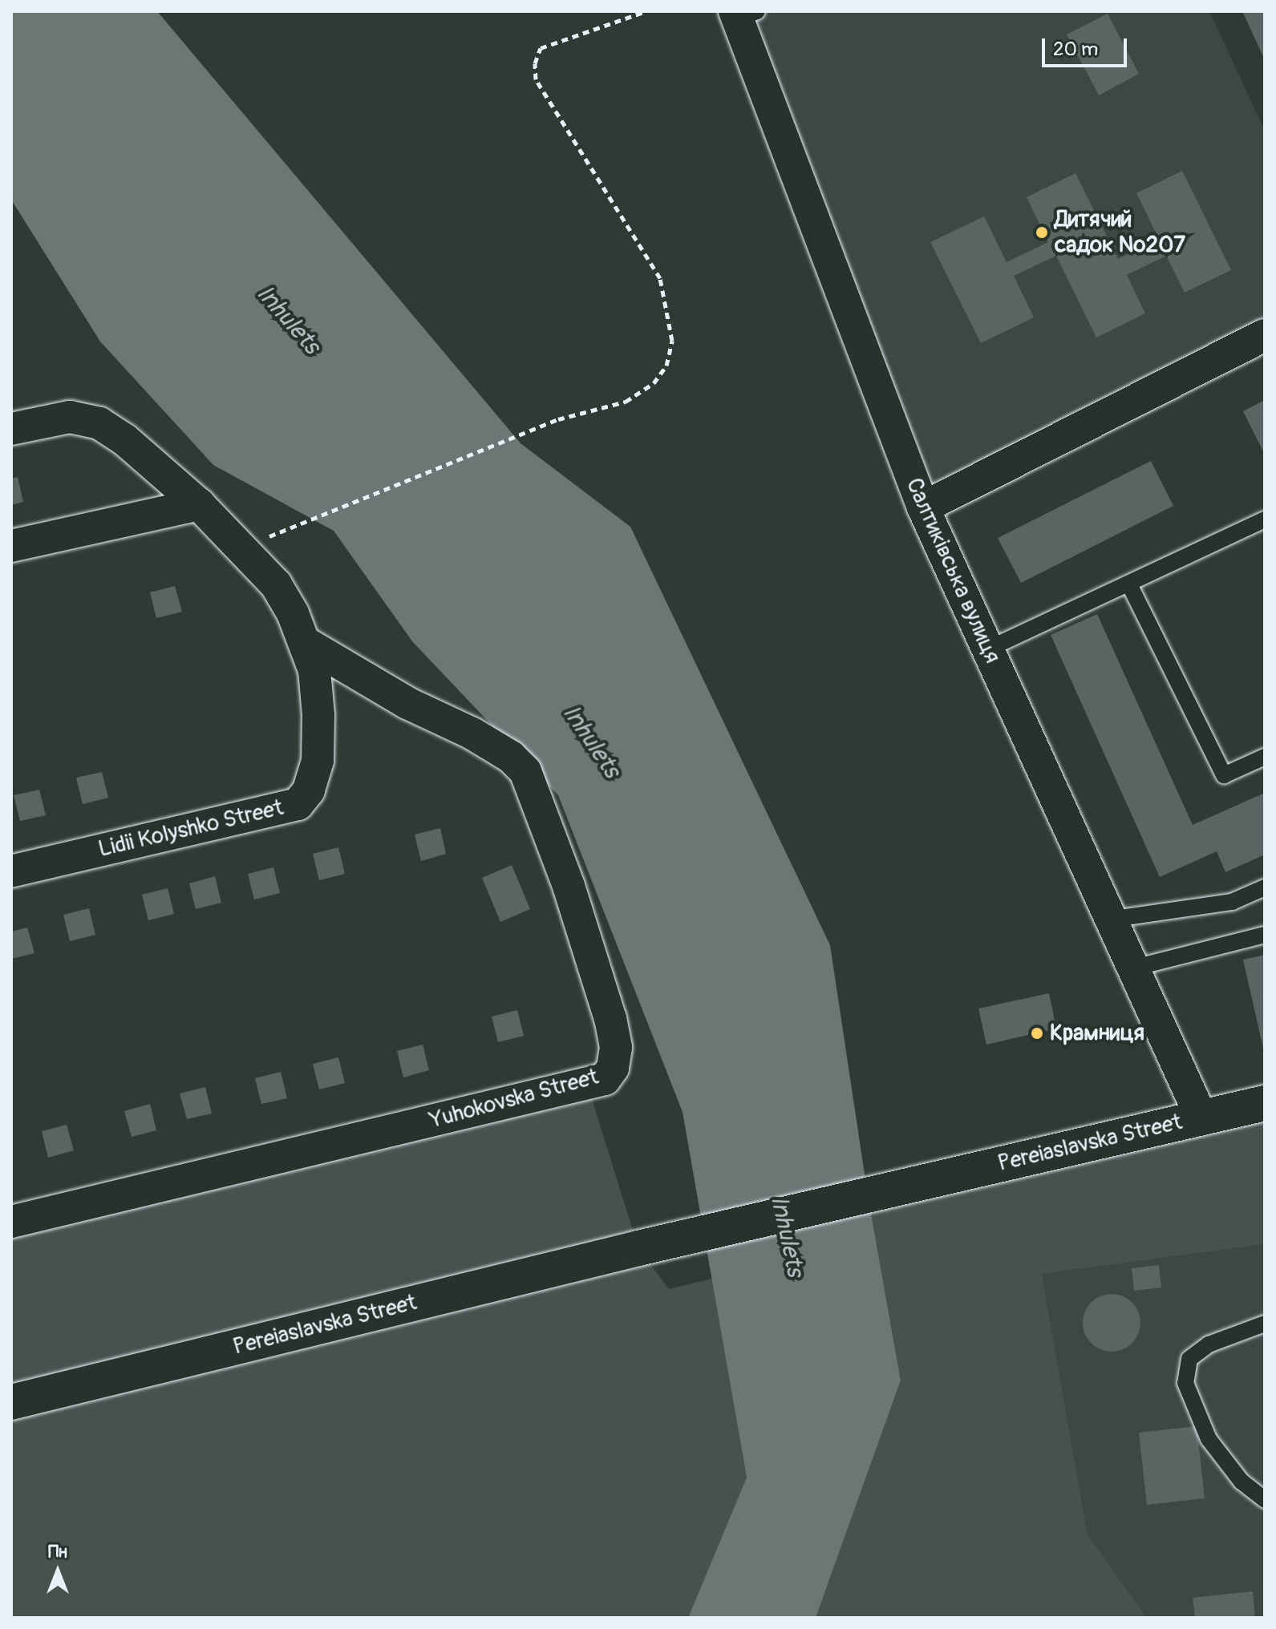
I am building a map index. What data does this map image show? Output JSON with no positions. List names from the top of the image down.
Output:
{
  "streets": {
    "street": [
      "Салтиківська вулиця",
      "Lidii Kolyshko Street",
      "Yuhokovska Street",
      "Pereiaslavska Street"
    ]
  },
  "crossings": [
    ["Салтиківська вулиця", "Pereiaslavska Street"],
    ["Lidii Kolyshko Street", "Yuhokovska Street"]
  ],
  "water": ["Inhulets"],
  "places": ["Дитячий садок №207", "Крамниця"],
  "scale_bar": "20 m",
  "north": "top"
}
